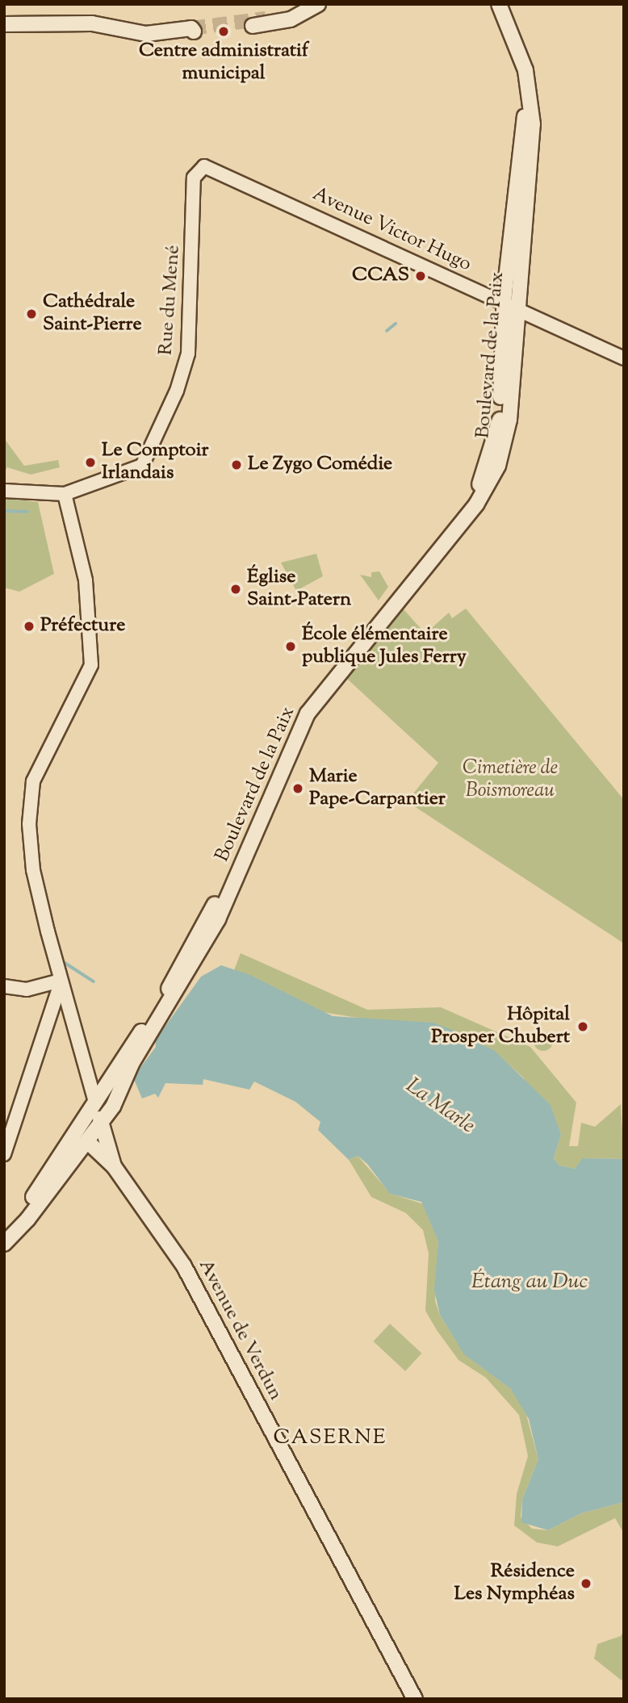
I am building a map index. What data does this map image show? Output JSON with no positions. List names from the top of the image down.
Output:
{
  "streets": {
    "main road": ["Boulevard de la Paix", "Avenue de Verdun"],
    "street": ["Avenue Victor Hugo", "Rue du Mené"]
  },
  "crossings": [
    ["Avenue Victor Hugo", "Rue du Mené"],
    ["Avenue Victor Hugo", "Boulevard de la Paix"],
    ["Rue du Mené", "Avenue de Verdun"],
    ["Boulevard de la Paix", "Avenue de Verdun"]
  ],
  "districts": ["CASERNE"],
  "water": ["La Marle", "Étang au Duc"],
  "parks": ["Cimetière de Boismoreau"],
  "places": [
    "Centre administratif municipal",
    "CCAS",
    "Cathédrale Saint-Pierre",
    "Le Comptoir Irlandais",
    "Le Zygo Comédie",
    "Église Saint-Patern",
    "Préfecture",
    "École élémentaire publique Jules Ferry",
    "Marie Pape-Carpantier",
    "Hôpital Prosper Chubert",
    "Résidence Les Nymphéas"
  ]
}
